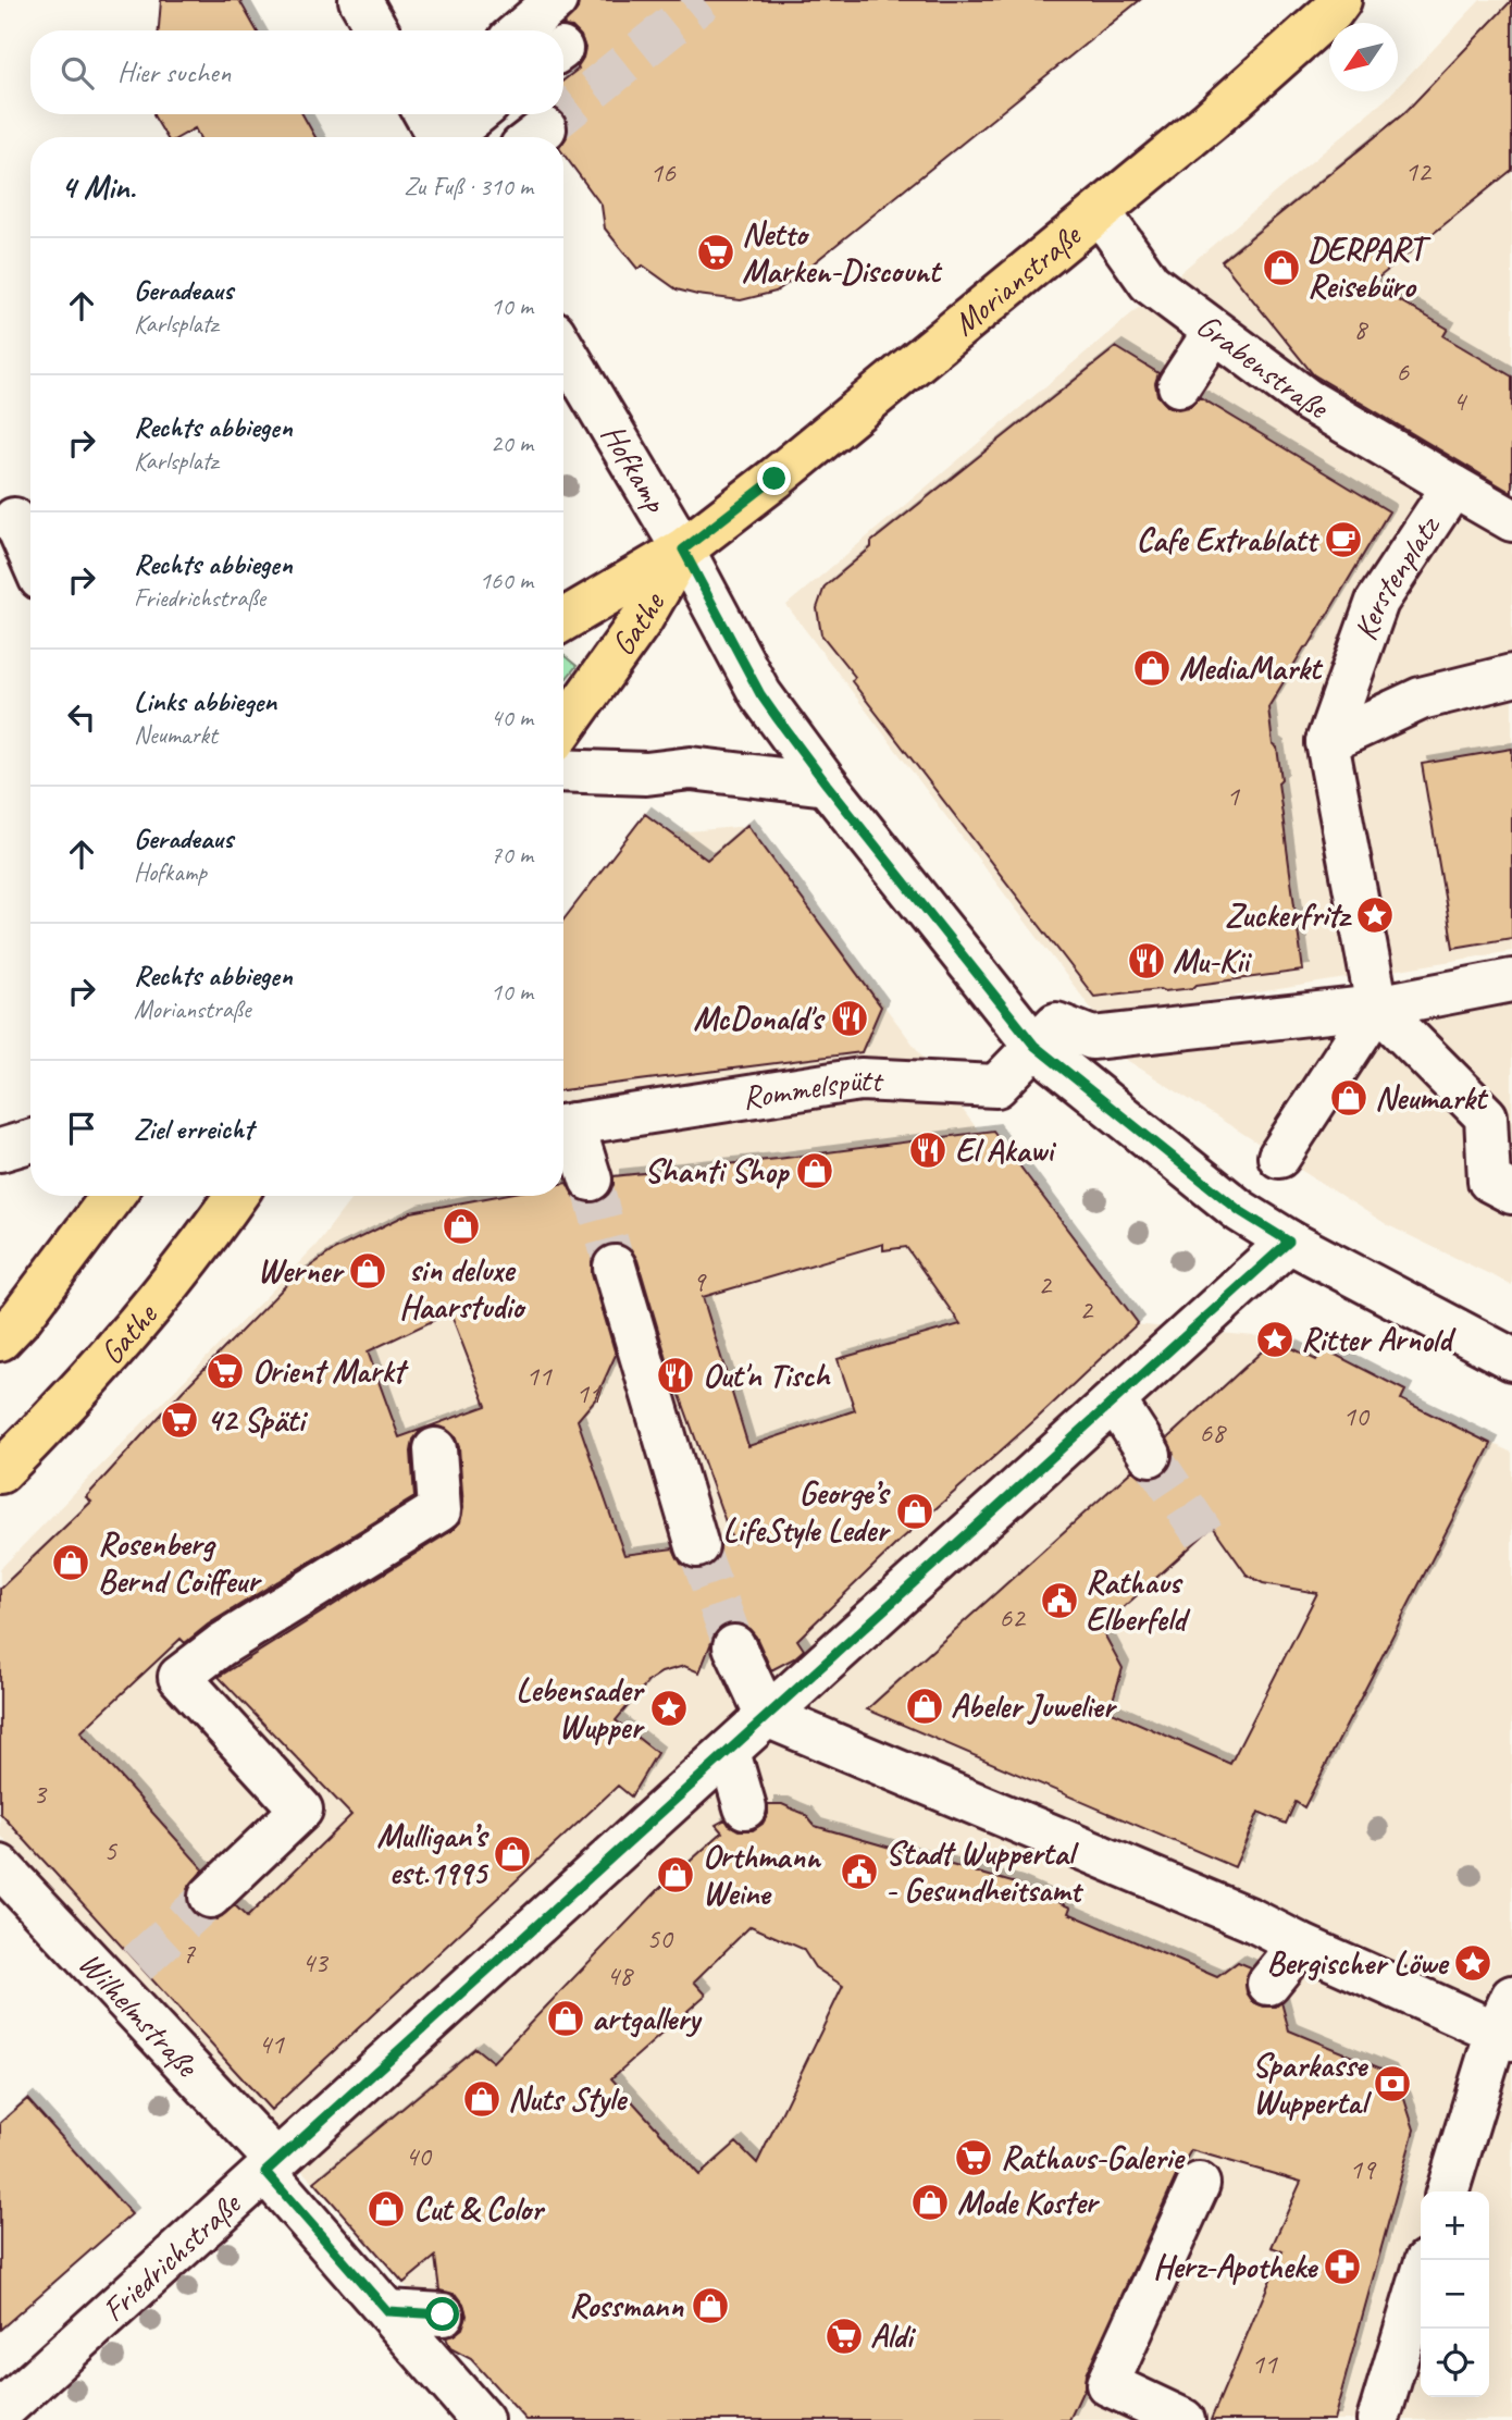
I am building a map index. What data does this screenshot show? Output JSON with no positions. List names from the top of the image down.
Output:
{
  "streets": {
    "main road": ["Morianstraße", "Gathe"],
    "street": [
      "Grabenstraße",
      "Hofkamp",
      "Kerstenplatz",
      "Rommelspütt",
      "Wilhelmstraße",
      "Friedrichstraße"
    ]
  },
  "crossings": [
    ["Morianstraße", "Grabenstraße"],
    ["Morianstraße", "Hofkamp"],
    ["Morianstraße", "Gathe"],
    ["Grabenstraße", "Kerstenplatz"],
    ["Hofkamp", "Gathe"],
    ["Hofkamp", "Rommelspütt"],
    ["Wilhelmstraße", "Friedrichstraße"]
  ],
  "places": {
    "supermarket": [
      "Netto Marken-Discount",
      "Orient Markt",
      "42 Späti",
      "Rathaus-Galerie",
      "Aldi"
    ],
    "shop": [
      "DERPART Reisebüro",
      "MediaMarkt",
      "Neumarkt",
      "Shanti Shop",
      "sin deluxe Haarstudio",
      "Werner",
      "George’s LifeStyle Leder",
      "Rosenberg Bernd Coiffeur",
      "Abeler Juwelier",
      "Mulligan’s est.1995",
      "Orthmann Weine",
      "artgallery",
      "Nuts Style",
      "Mode Koster",
      "Cut & Color",
      "Rossmann"
    ],
    "cafe": ["Cafe Extrablatt"],
    "place": [
      "Zuckerfritz",
      "Ritter Arnold",
      "Lebensader Wupper",
      "Bergischer Löwe"
    ],
    "restaurant": [
      "Mu-Kii",
      "McDonald's",
      "El Akawi",
      "Out'n Tisch"
    ],
    "public building": ["Rathaus Elberfeld", "Stadt Wuppertal - Gesundheitsamt"],
    "bank": ["Sparkasse Wuppertal"],
    "pharmacy": ["Herz-Apotheke"]
  },
  "house_numbers": [
    "12",
    "16",
    "8",
    "6",
    "4",
    "1",
    "9",
    "2",
    "2",
    "11",
    "11",
    "10",
    "68",
    "62",
    "3",
    "5",
    "50",
    "7",
    "43",
    "48",
    "41",
    "40",
    "19",
    "11"
  ],
  "north": "bottom left",
  "page": {
    "search": "Hier suchen",
    "heading": ["4 Min.", "Zu Fuß · 310 m"],
    "list": [
      ["Geradeaus", "Karlsplatz", "10 m"],
      ["Rechts abbiegen", "Karlsplatz", "20 m"],
      ["Rechts abbiegen", "Friedrichstraße", "160 m"],
      ["Links abbiegen", "Neumarkt", "40 m"],
      ["Geradeaus", "Hofkamp", "70 m"],
      ["Rechts abbiegen", "Morianstraße", "10 m"],
      "Ziel erreicht"
    ],
    "map_buttons": ["+", "−"]
  }
}
